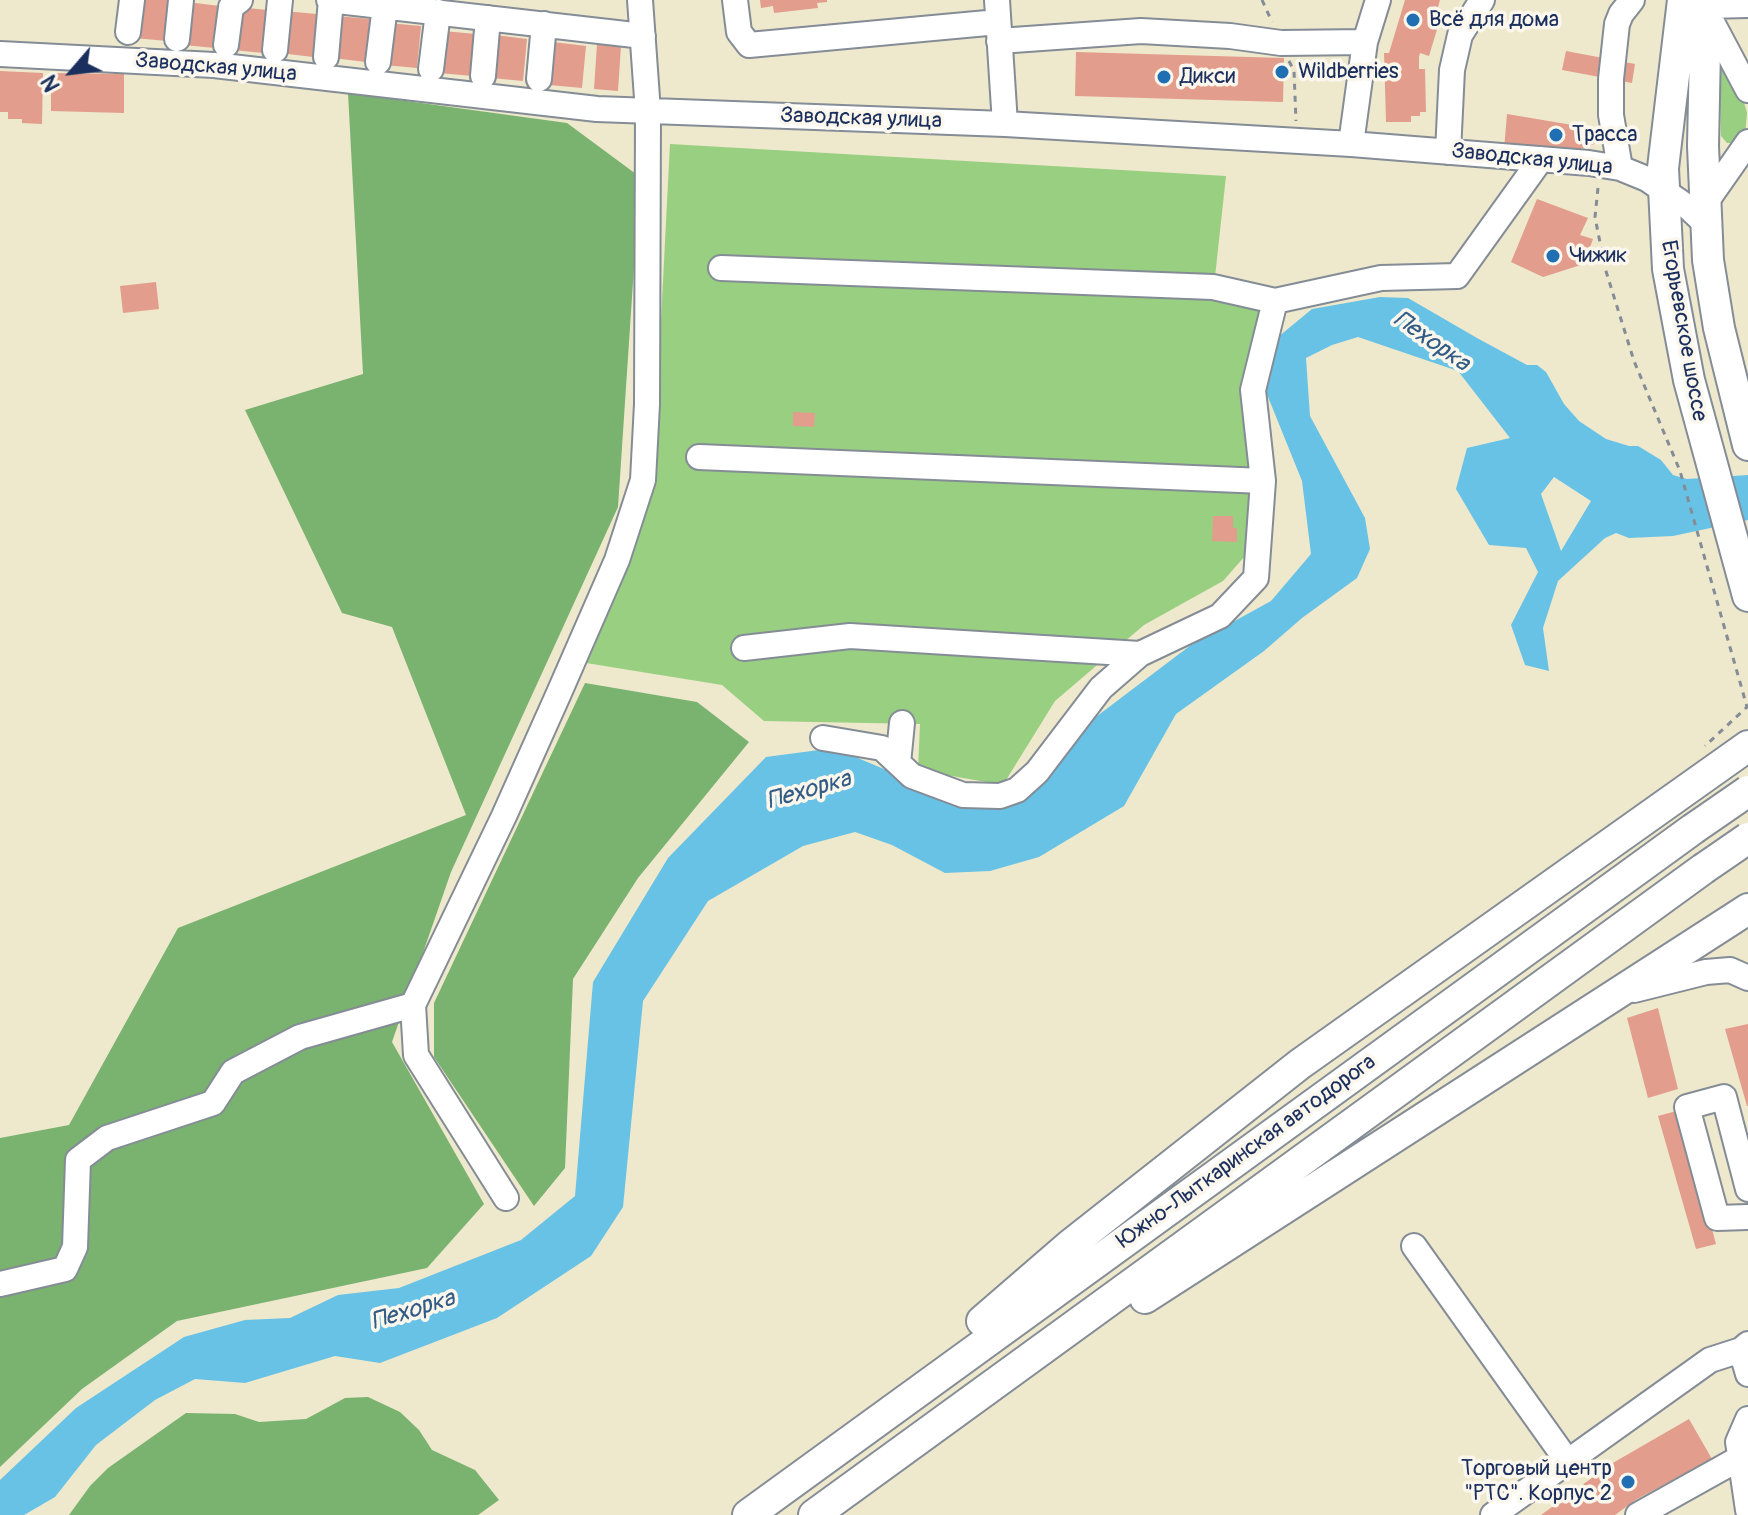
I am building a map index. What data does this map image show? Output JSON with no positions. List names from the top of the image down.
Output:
{
  "streets": {
    "main road": ["Егорьевское шоссе", "Южно-Лыткаринская автодорога"],
    "street": ["Заводская улица"]
  },
  "crossings": [
    ["Заводская улица", "Егорьевское шоссе"]
  ],
  "water": ["Пехорка"],
  "places": [
    "Всё для дома",
    "Wildberries",
    "Дикси",
    "Трасса",
    "Чижик",
    "Торговый центр \"РТС\". Корпус 2"
  ],
  "north": "bottom left"
}
